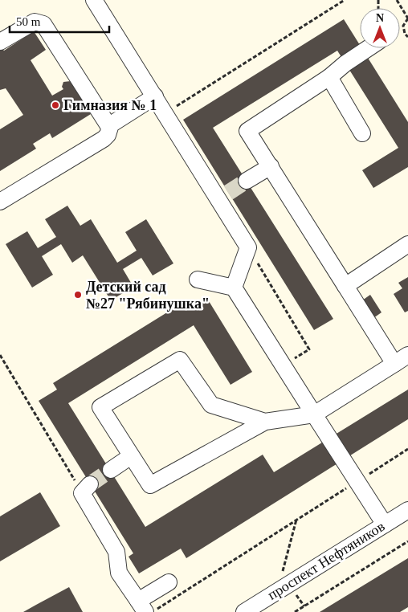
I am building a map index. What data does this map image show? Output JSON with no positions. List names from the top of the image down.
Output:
{
  "streets": {
    "street": ["проспект Нефтяников"]
  },
  "places": ["Гимназия № 1", "Детский сад №27 \"Рябинушка\""],
  "scale_bar": "50 m",
  "north": "top"
}
